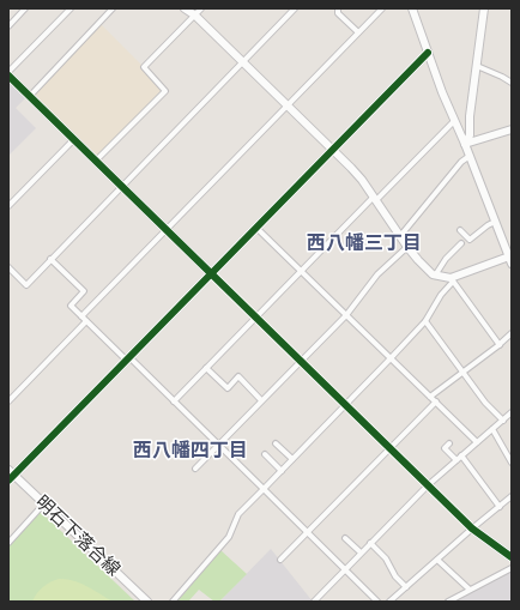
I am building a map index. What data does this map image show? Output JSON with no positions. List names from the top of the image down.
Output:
{
  "streets": {
    "street": ["明石下落合線"]
  },
  "districts": ["西八幡三丁目", "西八幡四丁目"]
}
